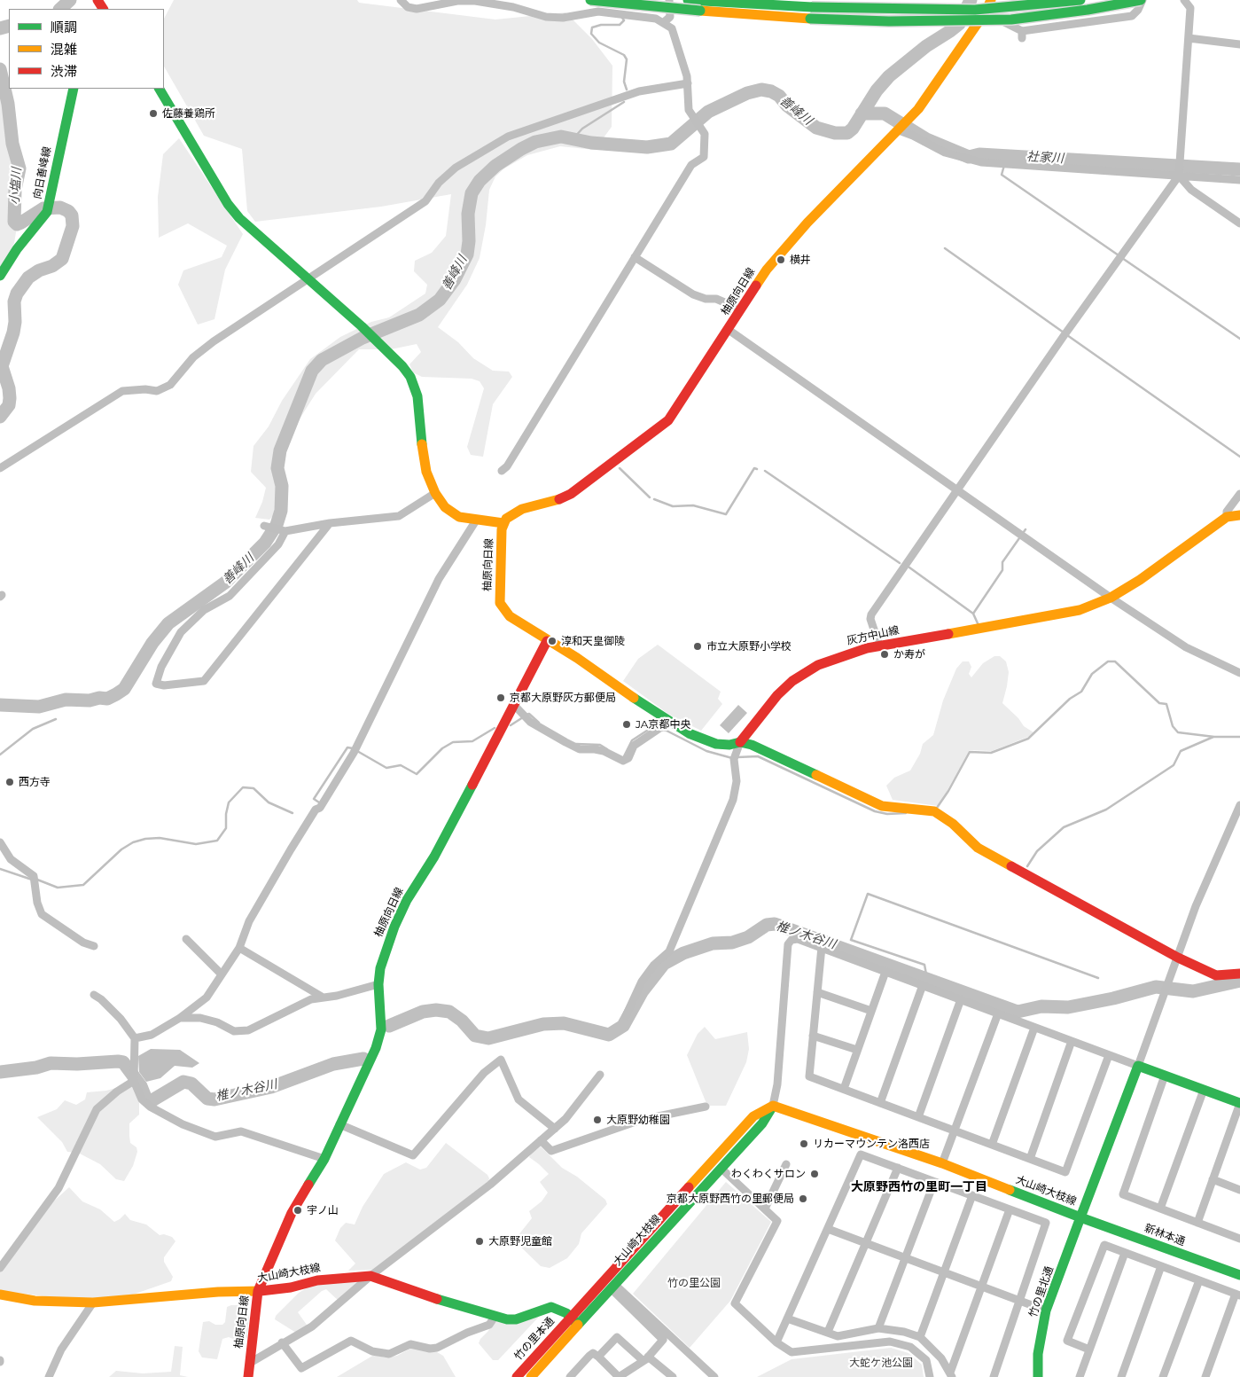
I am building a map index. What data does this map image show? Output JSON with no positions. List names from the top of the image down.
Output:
{
  "streets": {
    "main road": [
      "向日善峰線",
      "柚原向日線",
      "灰方中山線",
      "大山崎大枝線",
      "新林本通",
      "竹の里北通",
      "竹の里本通"
    ]
  },
  "crossings": [
    ["柚原向日線", "大山崎大枝線"],
    ["大山崎大枝線", "新林本通"],
    ["大山崎大枝線", "竹の里北通"],
    ["大山崎大枝線", "竹の里本通"],
    ["新林本通", "竹の里北通"]
  ],
  "districts": ["大原野西竹の里町一丁目"],
  "water": [
    "善峰川",
    "社家川",
    "小塩川",
    "椎ノ木谷川"
  ],
  "parks": ["竹の里公園", "大蛇ケ池公園"],
  "places": [
    "佐藤養鶏所",
    "横井",
    "淳和天皇御陵",
    "市立大原野小学校",
    "か寿が",
    "京都大原野灰方郵便局",
    "JA京都中央",
    "西方寺",
    "大原野幼稚園",
    "リカーマウンテン洛西店",
    "わくわくサロン",
    "京都大原野西竹の里郵便局",
    "宇ノ山",
    "大原野児童館"
  ],
  "legend": ["順調", "混雑", "渋滞"]
}
